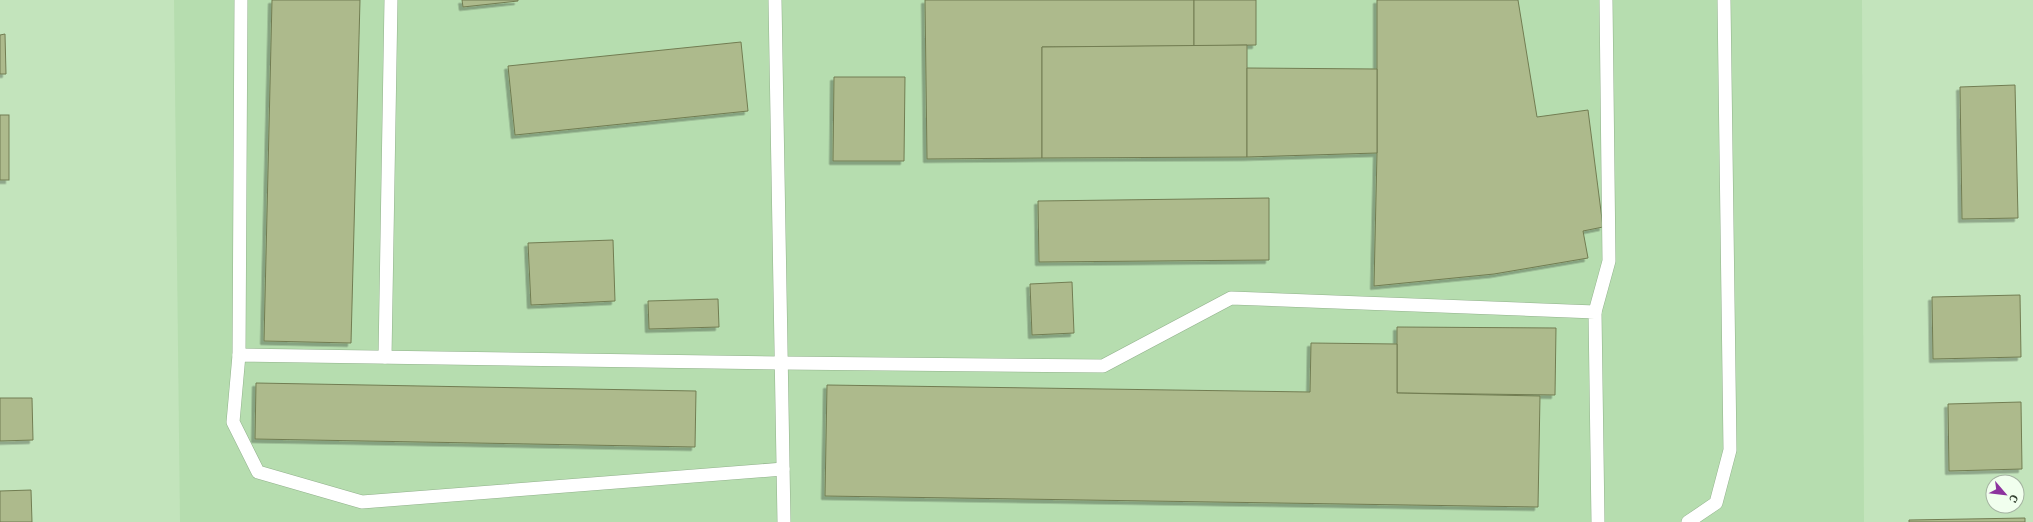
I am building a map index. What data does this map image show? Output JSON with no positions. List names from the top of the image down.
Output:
{
  "north": "bottom right"
}
